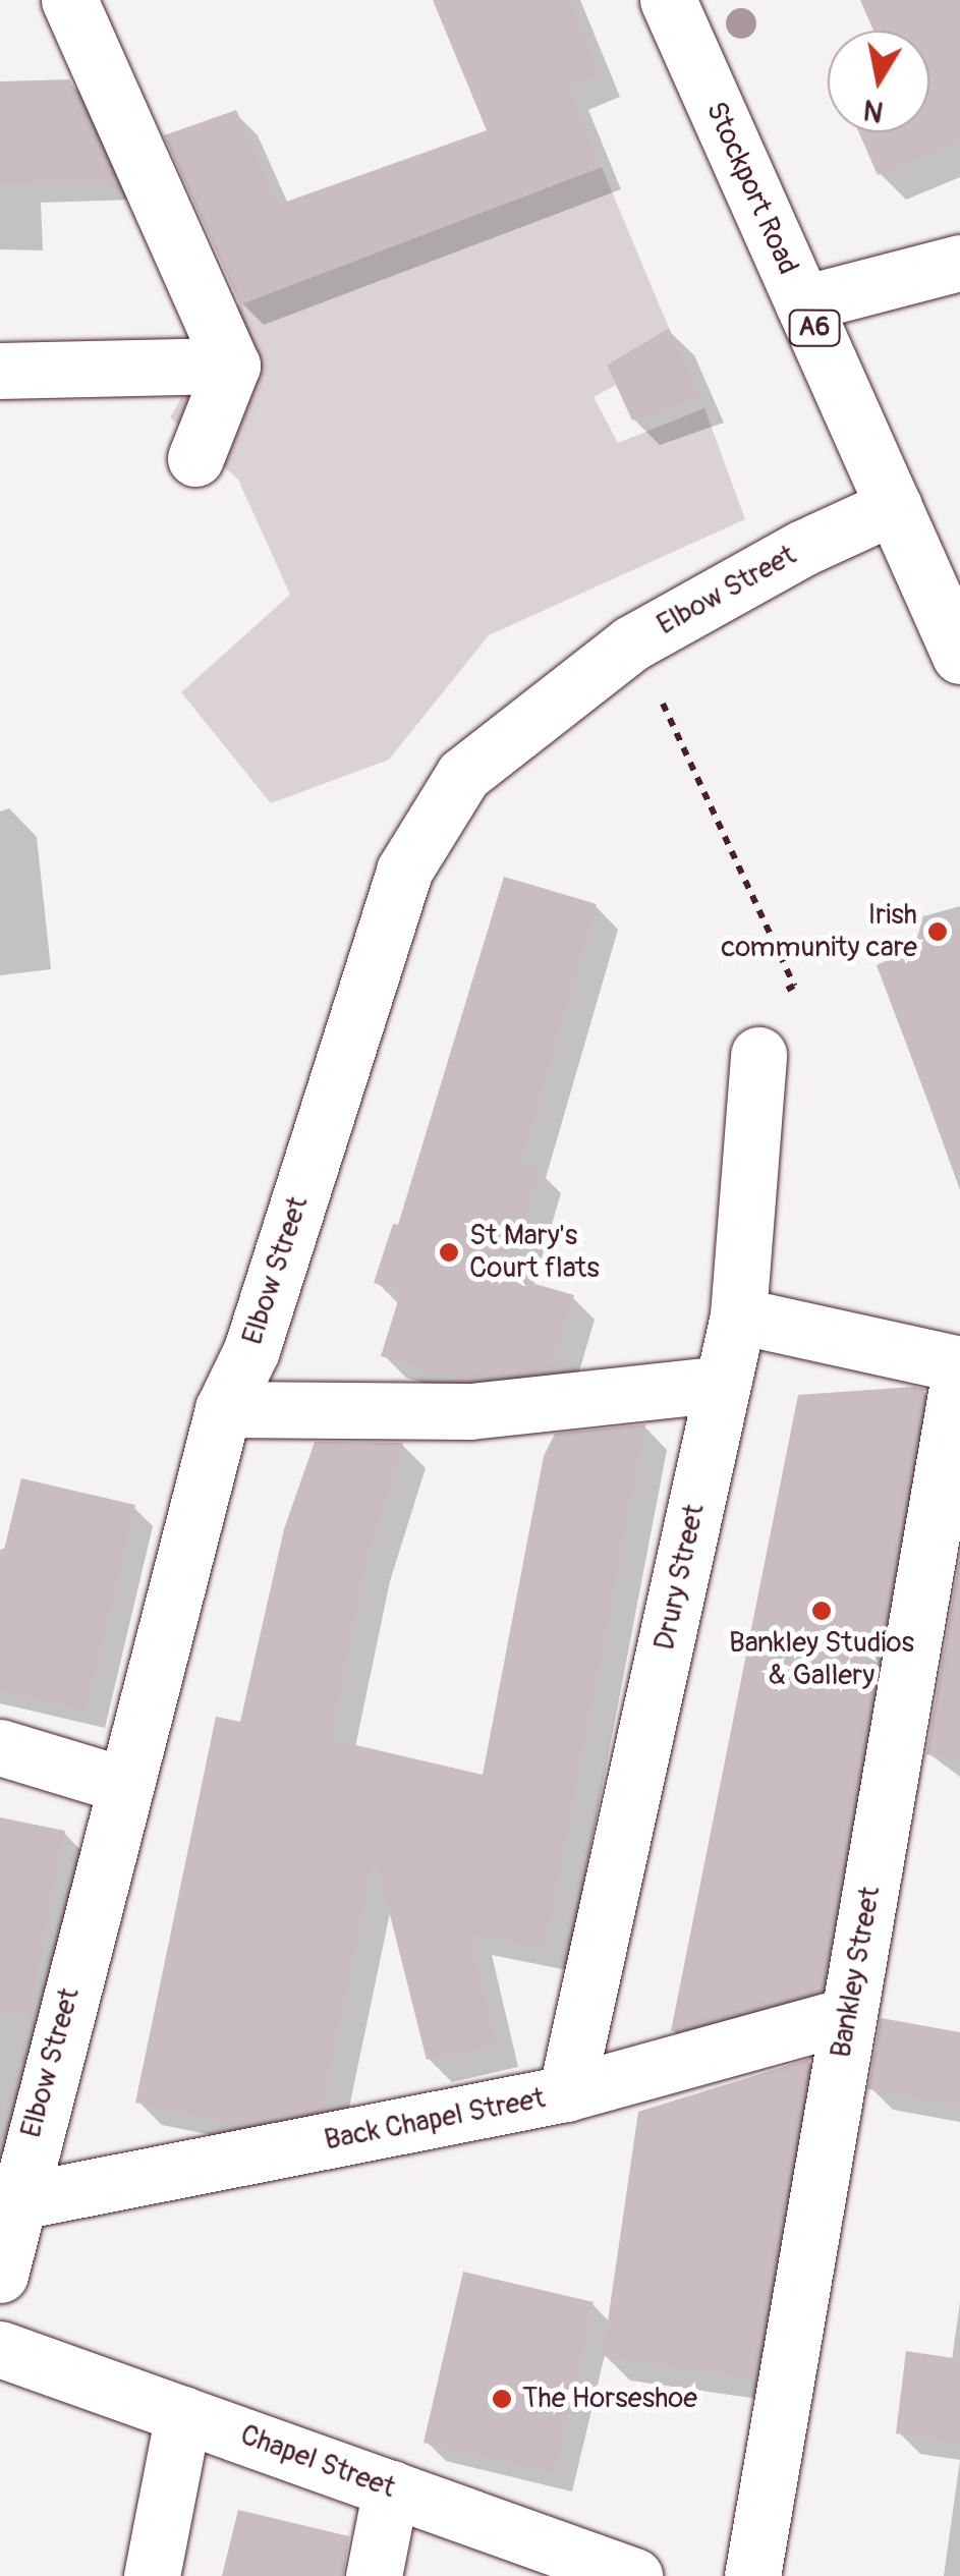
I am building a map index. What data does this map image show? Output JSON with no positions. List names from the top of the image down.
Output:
{
  "streets": {
    "main road": [
      "Stockport Road",
      "A6",
      "Elbow Street",
      "Drury Street",
      "Bankley Street",
      "Back Chapel Street",
      "Chapel Street"
    ]
  },
  "crossings": [
    ["Stockport Road", "Elbow Street"],
    ["Elbow Street", "Back Chapel Street"],
    ["Drury Street", "Back Chapel Street"],
    ["Bankley Street", "Back Chapel Street"]
  ],
  "places": [
    "Irish community care",
    "St Mary's Court flats",
    "Bankley Studios & Gallery",
    "The Horseshoe"
  ],
  "north": "bottom"
}
